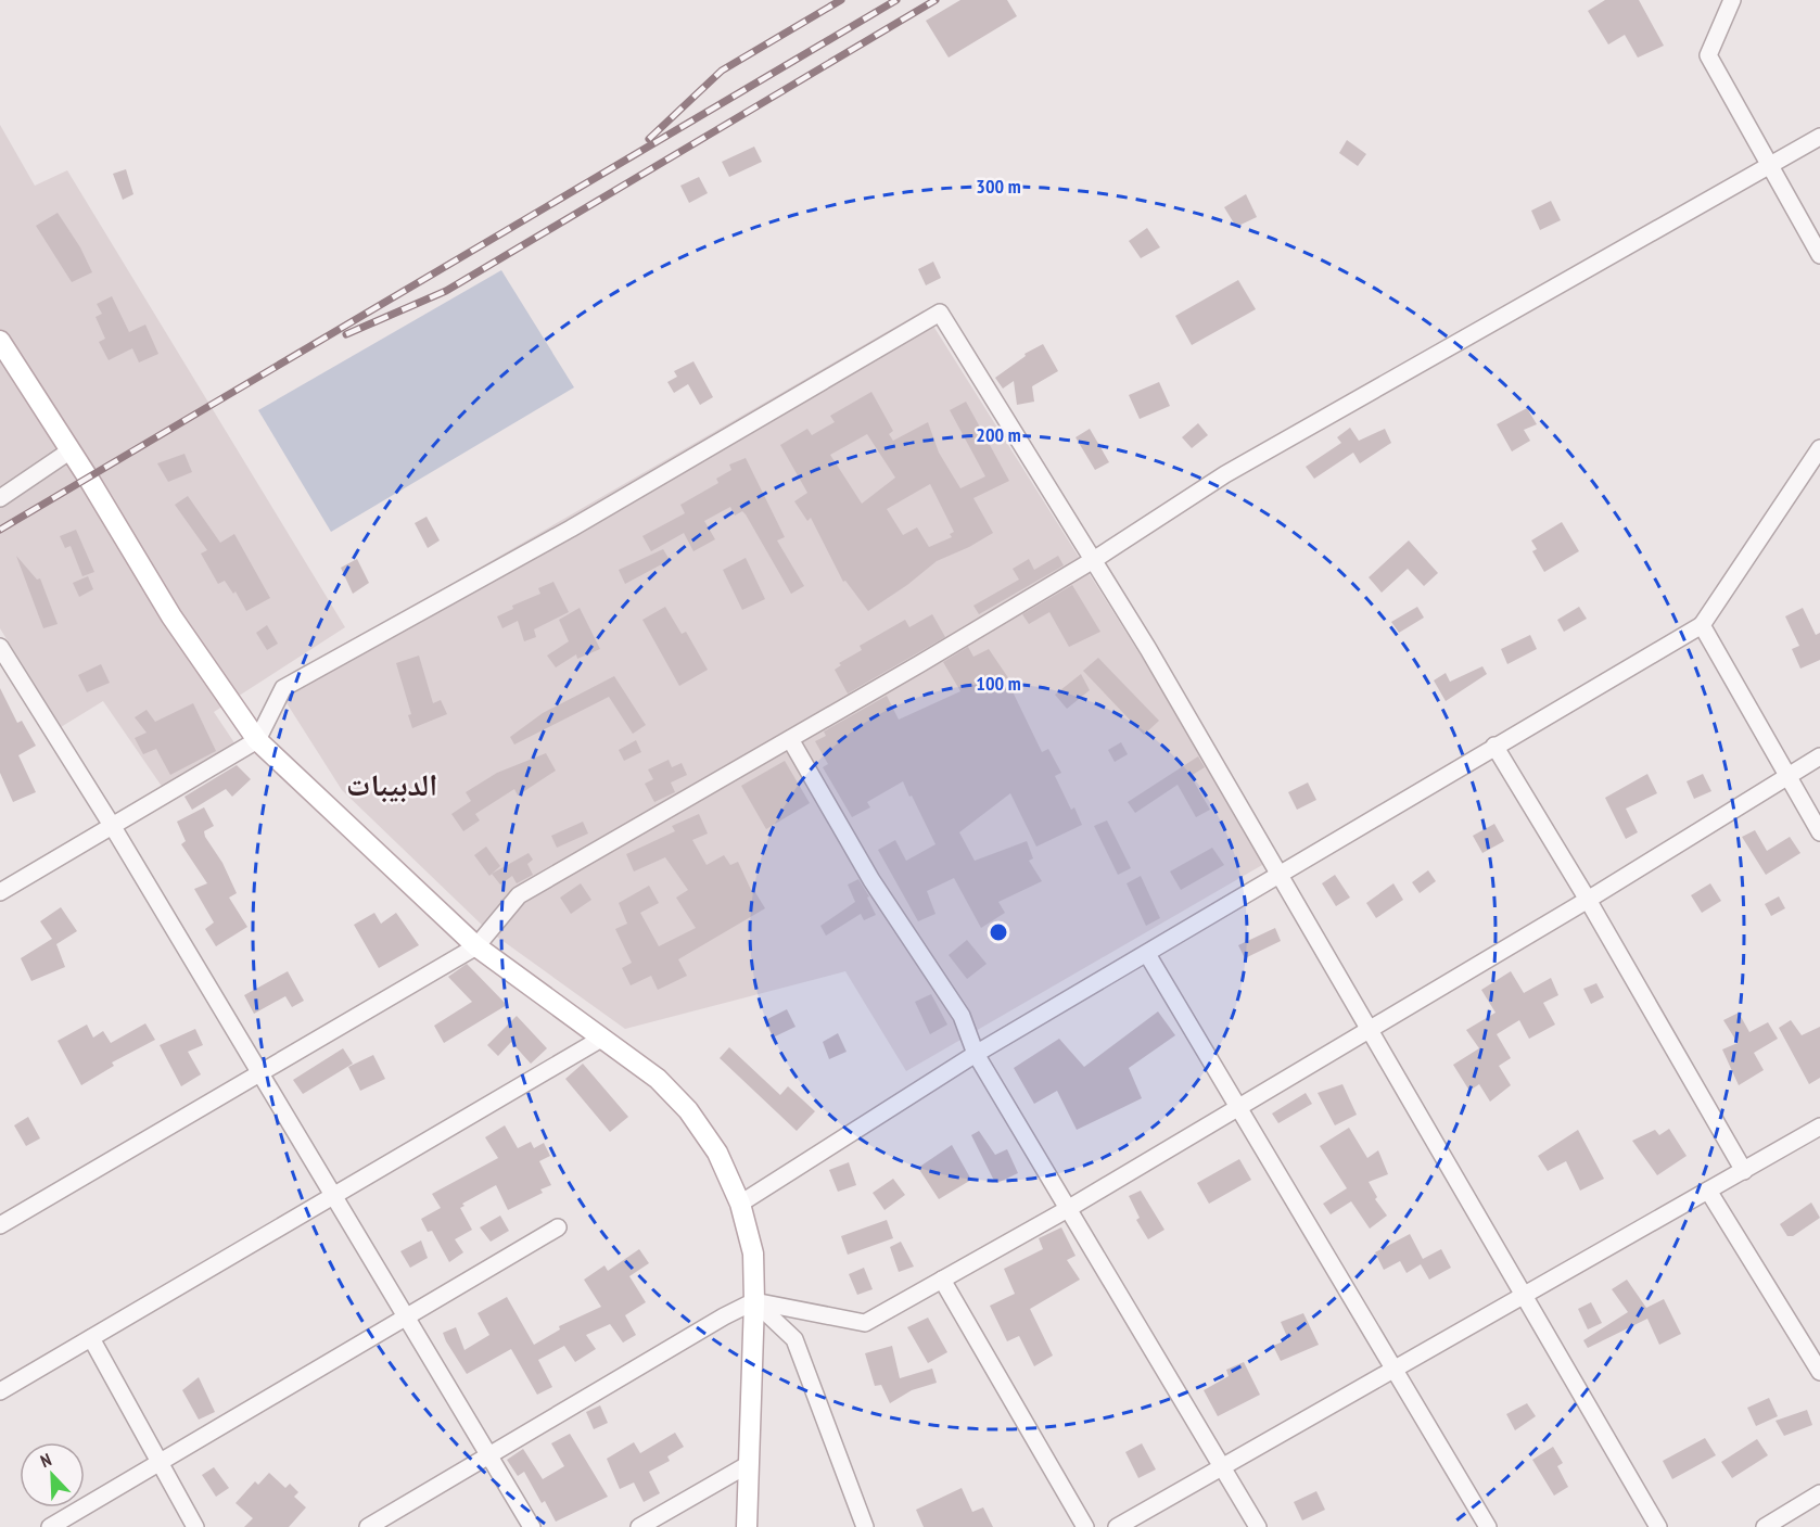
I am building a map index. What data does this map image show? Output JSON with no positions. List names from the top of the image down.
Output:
{
  "districts": ["الدبيبات"],
  "north": "top left",
  "rings": ["300 m", "200 m", "100 m"]
}
